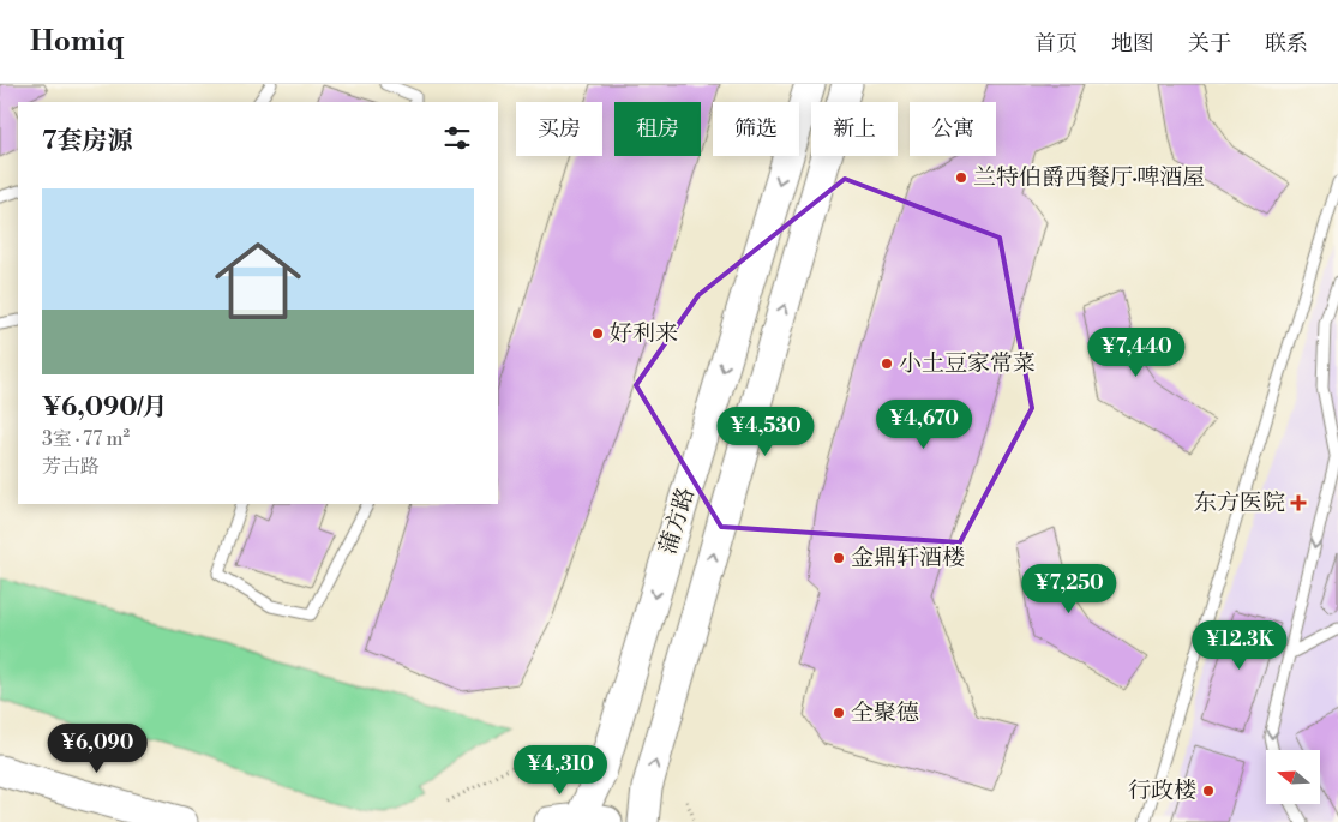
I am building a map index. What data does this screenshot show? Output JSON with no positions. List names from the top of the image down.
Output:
{
  "streets": {
    "street": ["蒲方路"]
  },
  "places": {
    "other": [
      "兰特伯爵西餐厅·啤酒屋",
      "好利来",
      "小土豆家常菜",
      "金鼎轩酒楼",
      "全聚德",
      "行政楼"
    ],
    "health": ["东方医院"]
  },
  "north": "left",
  "page": {
    "header": "Homiq",
    "nav": [
      "首页",
      "地图",
      "关于",
      "联系"
    ],
    "chip": [
      "买房",
      "租房",
      "筛选",
      "新上",
      "公寓"
    ],
    "heading": "7套房源",
    "list": [
      {
        "name": "¥6,090/月",
        "note": "3室 · 77 m² · 芳古路"
      }
    ],
    "price": [
      "¥7,440",
      "¥4,670",
      "¥4,530",
      "¥7,250",
      "¥12.3K",
      "¥6,090",
      "¥4,310"
    ]
  }
}
